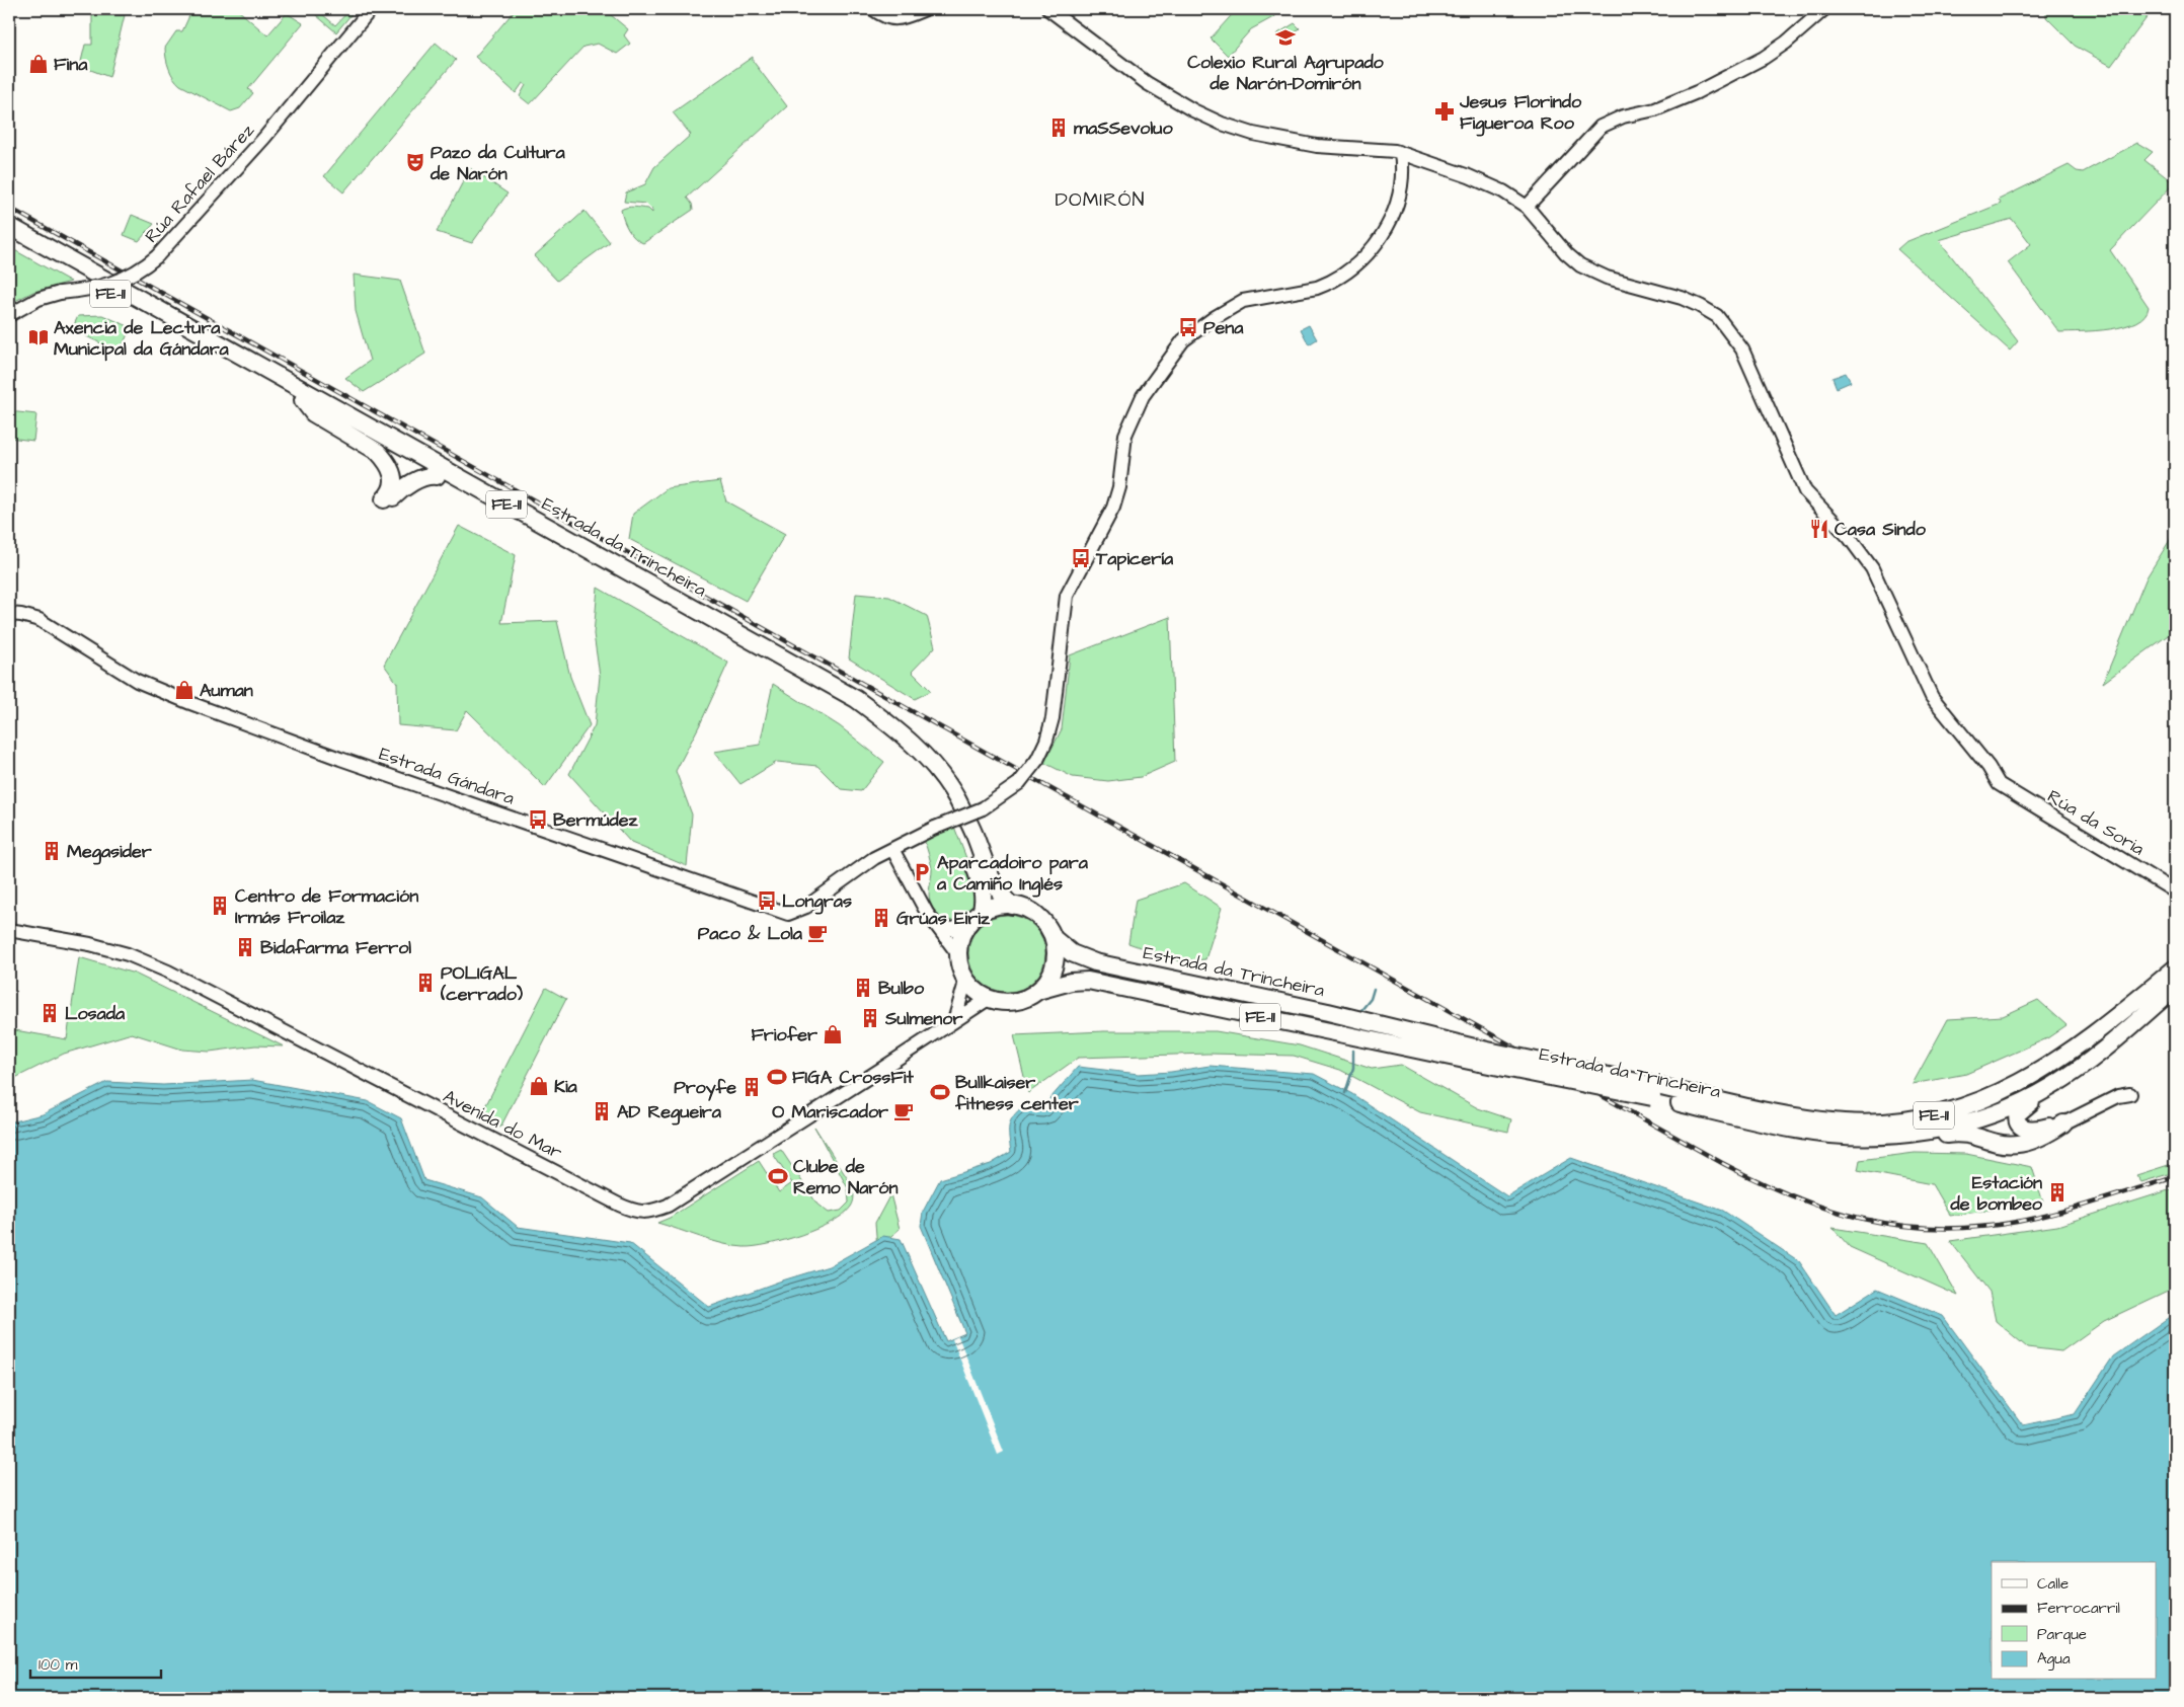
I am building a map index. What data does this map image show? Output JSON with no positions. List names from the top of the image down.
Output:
{
  "streets": {
    "highway": ["FE-11", "Estrada da Trincheira"],
    "street": [
      "Rúa Rafael Bárez",
      "Estrada Gándara",
      "Rúa da Soria",
      "Avenida do Mar"
    ]
  },
  "crossings": [
    ["FE-11", "Estrada da Trincheira"],
    ["Estrada da Trincheira", "Avenida do Mar"]
  ],
  "districts": ["DOMIRÓN"],
  "places": {
    "school or university": ["Colexio Rural Agrupado de Narón-Domirón"],
    "shop": [
      "Fina",
      "Auman",
      "Friofer",
      "Kia"
    ],
    "pharmacy": ["Jesus Florindo Figueroa Roo"],
    "building": [
      "maSSevoluo",
      "Megasider",
      "Centro de Formación Irmás Froilaz",
      "Grúas Eiriz",
      "Bidafarma Ferrol",
      "POLIGAL (cerrado)",
      "Bulbo",
      "Losada",
      "Sulmenor",
      "Proyfe",
      "AD Regueira",
      "Estación de bombeo"
    ],
    "theatre": ["Pazo da Cultura de Narón"],
    "bus stop": [
      "Pena",
      "Tapicería",
      "Bermúdez",
      "Longras"
    ],
    "library": ["Axencia de Lectura Municipal da Gándara"],
    "restaurant": ["Casa Sindo"],
    "parking": ["Aparcadoiro para a Camiño Inglés"],
    "cafe": ["Paco & Lola", "O Mariscador"],
    "sports": ["FIGA CrossFit", "Bullkaiser fitness center", "Clube de Remo Narón"]
  },
  "legend": [
    "Calle",
    "Ferrocarril",
    "Parque",
    "Agua"
  ],
  "scale_bar": "100 m"
}
